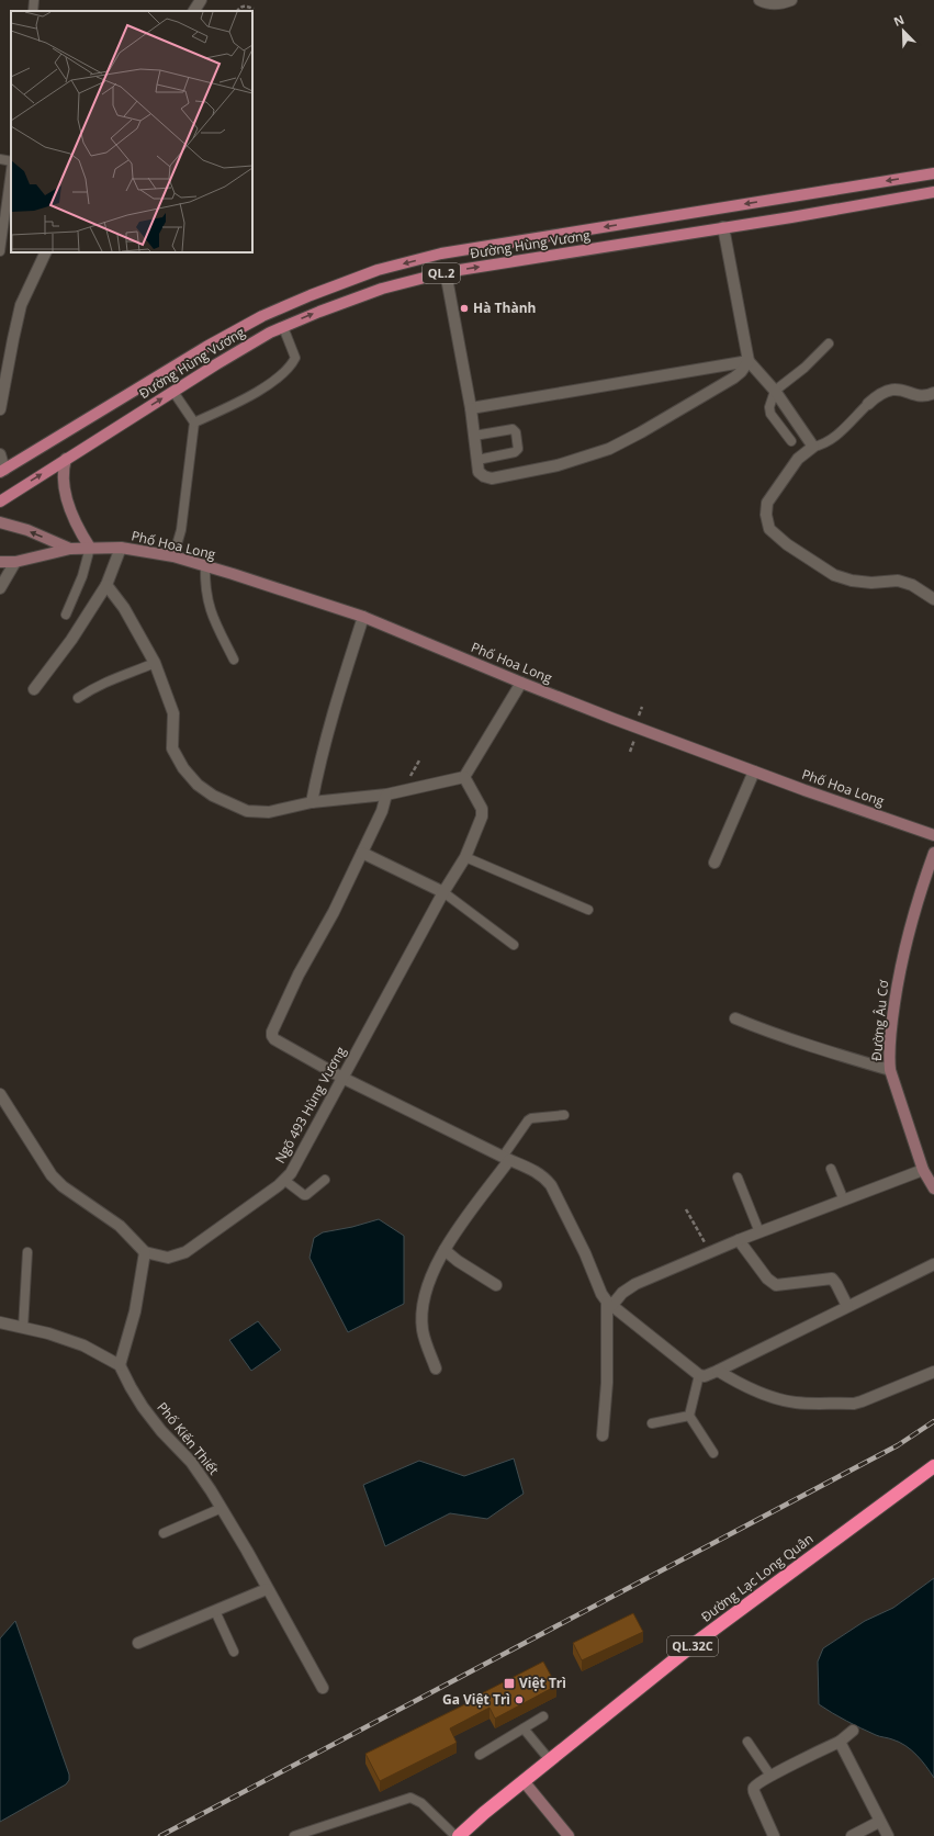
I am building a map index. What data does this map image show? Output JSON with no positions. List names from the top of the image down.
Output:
{
  "streets": {
    "highway": ["Đường Lạc Long Quân", "QL.32C"],
    "main road": ["Đường Hùng Vương", "QL.2"],
    "street": [
      "Phố Hoa Long",
      "Đường Âu Cơ",
      "Ngõ 493 Hùng Vương",
      "Phố Kiến Thiết"
    ]
  },
  "places": {
    "other": ["Hà Thành", "Ga Việt Trì"],
    "transit": ["Việt Trì"]
  },
  "north": "top left"
}
